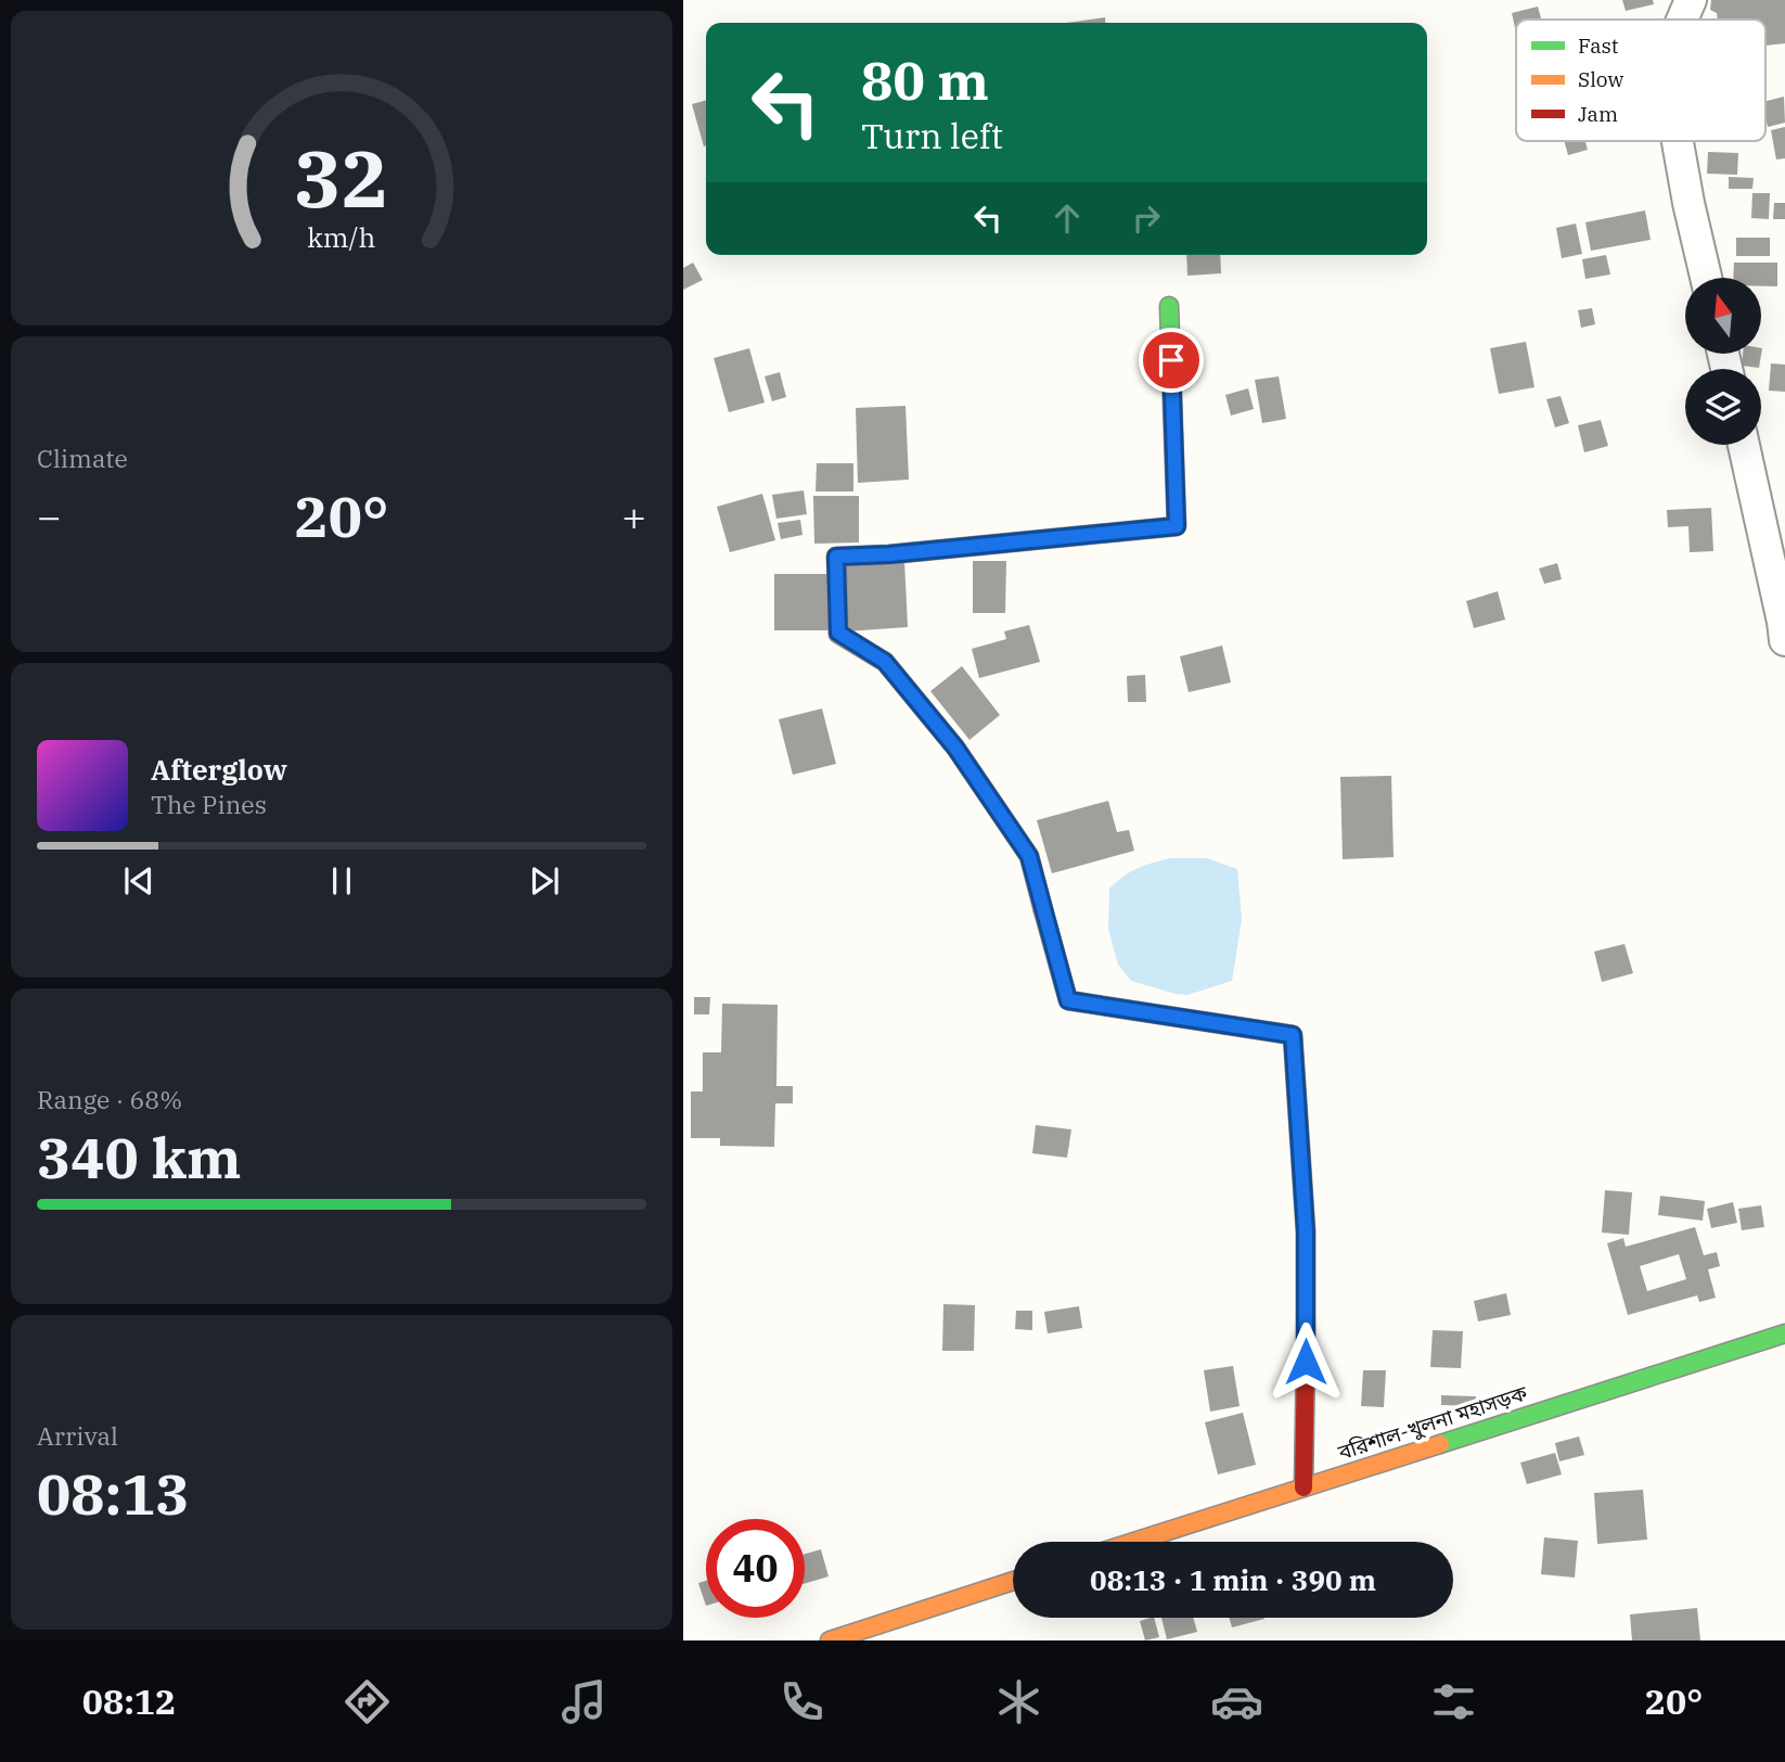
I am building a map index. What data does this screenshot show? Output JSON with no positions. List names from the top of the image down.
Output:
{
  "streets": {
    "main road": ["বরিশাল-খুলনা মহাসড়ক"]
  },
  "legend": ["Fast", "Slow", "Jam"],
  "north": "top",
  "page": {
    "turn": ["80 m", "Turn left"],
    "tile": [
      "Climate",
      ["Range · 68%", "340 km"],
      ["Arrival", "08:13"]
    ],
    "heat": ["−", "20°", "+"],
    "song": ["Afterglow", "The Pines"],
    "limit": "40",
    "trip": "08:13 · 1 min · 390 m",
    "tabs": ["08:12", "20°"],
    "gauge": ["32", "km/h"]
  }
}
